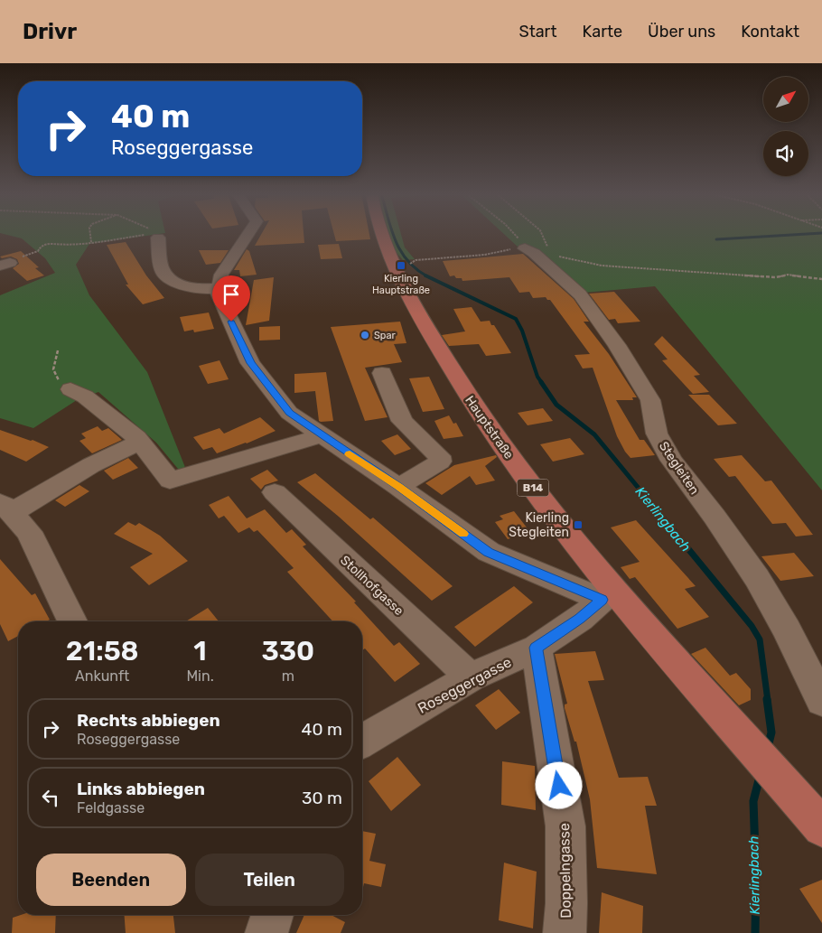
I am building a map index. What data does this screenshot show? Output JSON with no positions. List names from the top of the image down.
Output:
{
  "streets": {
    "main road": ["Hauptstraße", "B14"],
    "street": [
      "Stegleiten",
      "Stollhofgasse",
      "Roseggergasse",
      "Doppelngasse"
    ]
  },
  "crossings": [
    ["Hauptstraße", "Roseggergasse"],
    ["Stollhofgasse", "Roseggergasse"],
    ["Roseggergasse", "Doppelngasse"]
  ],
  "water": ["Kierlingbach"],
  "places": {
    "transit": ["Kierling Hauptstraße", "Kierling Stegleiten"],
    "other": ["Spar"]
  },
  "north": "top right",
  "page": {
    "header": "Drivr",
    "nav": [
      "Start",
      "Karte",
      "Über uns",
      "Kontakt"
    ],
    "turn": ["40 m", "Roseggergasse"],
    "eta": [
      "21:58",
      "Ankunft",
      "1",
      "Min.",
      "330",
      "m"
    ],
    "list": [
      {
        "name": "Rechts abbiegen",
        "note": "Roseggergasse",
        "value": "40 m"
      },
      {
        "name": "Links abbiegen",
        "note": "Feldgasse",
        "value": "30 m"
      }
    ],
    "buttons": ["Beenden", "Teilen"]
  }
}
